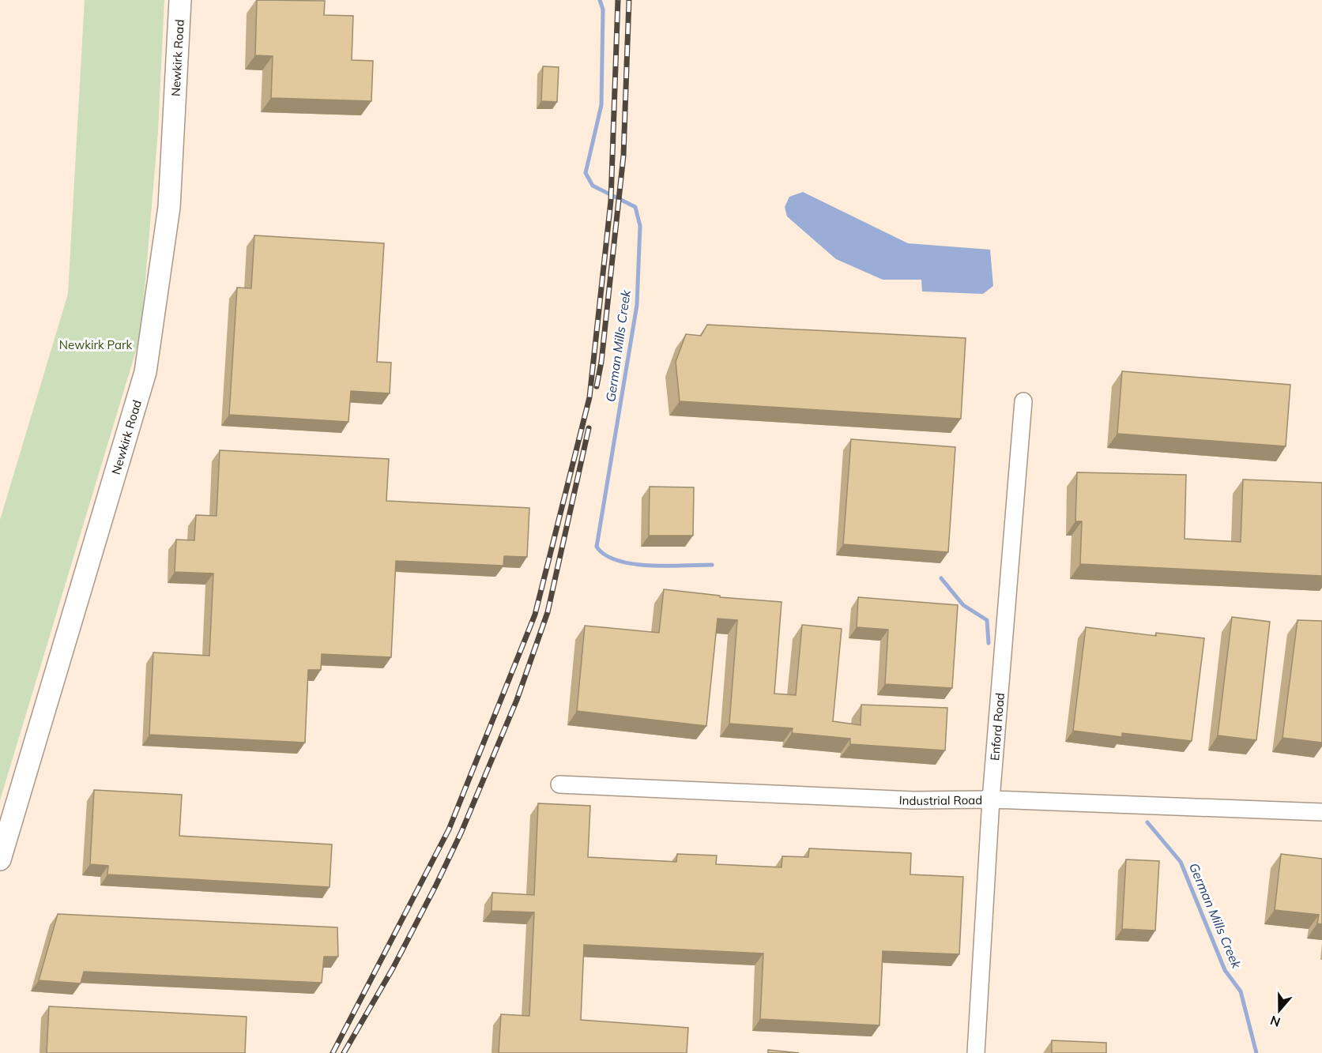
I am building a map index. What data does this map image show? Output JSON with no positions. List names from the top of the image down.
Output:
{
  "streets": {
    "street": ["Newkirk Road", "Enford Road", "Industrial Road"]
  },
  "crossings": [
    ["Enford Road", "Industrial Road"]
  ],
  "water": ["German Mills Creek"],
  "parks": ["Newkirk Park"],
  "north": "bottom"
}
